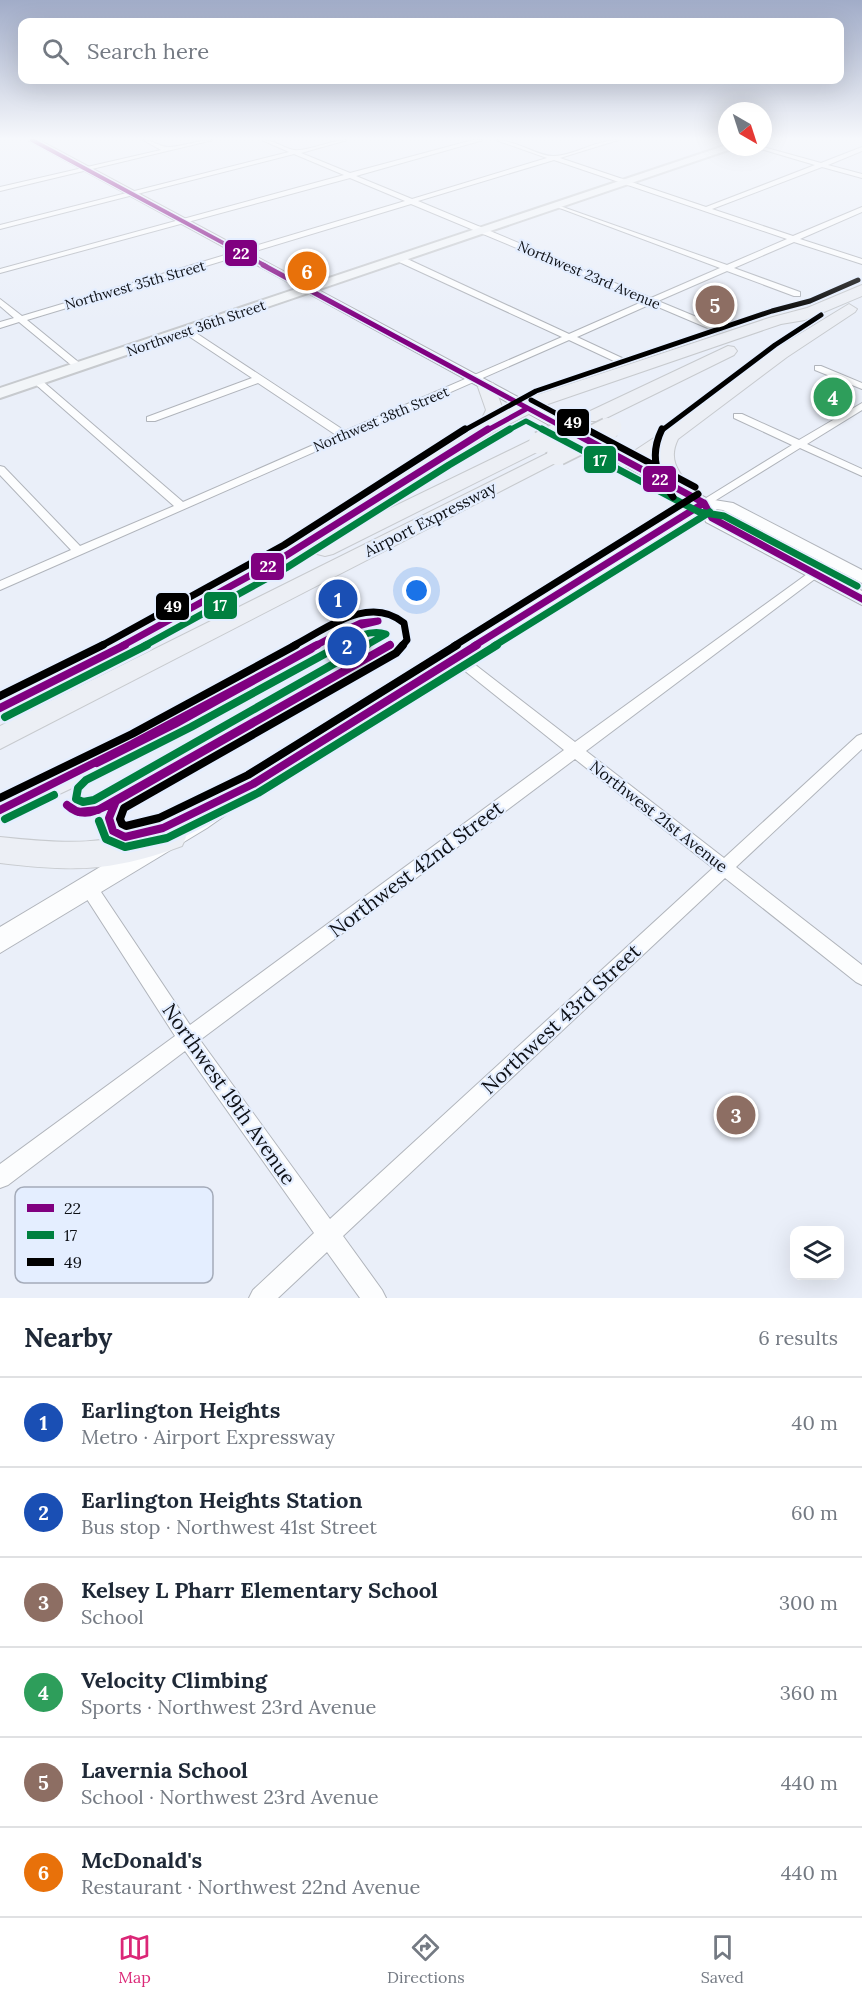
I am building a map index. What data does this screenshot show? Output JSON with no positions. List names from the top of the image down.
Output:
{
  "streets": {
    "highway": ["Airport Expressway"],
    "main road": ["Northwest 36th Street"],
    "street": [
      "Northwest 23rd Avenue",
      "Northwest 35th Street",
      "Northwest 38th Street",
      "Northwest 21st Avenue",
      "Northwest 42nd Street",
      "Northwest 43rd Street",
      "Northwest 19th Avenue"
    ]
  },
  "crossings": [
    ["Northwest 23rd Avenue", "Northwest 35th Street"],
    ["Northwest 23rd Avenue", "Northwest 36th Street"],
    ["Northwest 23rd Avenue", "Northwest 38th Street"],
    ["Northwest 21st Avenue", "Northwest 42nd Street"],
    ["Northwest 21st Avenue", "Northwest 43rd Street"],
    ["Northwest 42nd Street", "Northwest 19th Avenue"],
    ["Northwest 43rd Street", "Northwest 19th Avenue"]
  ],
  "lines": ["transit line 22", "transit line 49", "transit line 17"],
  "legend": ["22", "17", "49"],
  "north": "bottom right",
  "page": {
    "search": "Search here",
    "pins": [
      "6",
      "5",
      "4",
      "1",
      "2",
      "3"
    ],
    "heading": ["Nearby", "6 results"],
    "list": [
      {
        "mark": "1",
        "name": "Earlington Heights",
        "note": "Metro · Airport Expressway",
        "value": "40 m"
      },
      {
        "mark": "2",
        "name": "Earlington Heights Station",
        "note": "Bus stop · Northwest 41st Street",
        "value": "60 m"
      },
      {
        "mark": "3",
        "name": "Kelsey L Pharr Elementary School",
        "note": "School",
        "value": "300 m"
      },
      {
        "mark": "4",
        "name": "Velocity Climbing",
        "note": "Sports · Northwest 23rd Avenue",
        "value": "360 m"
      },
      {
        "mark": "5",
        "name": "Lavernia School",
        "note": "School · Northwest 23rd Avenue",
        "value": "440 m"
      },
      {
        "mark": "6",
        "name": "McDonald's",
        "note": "Restaurant · Northwest 22nd Avenue",
        "value": "440 m"
      }
    ],
    "nav": ["Map", "Directions", "Saved"]
  }
}
